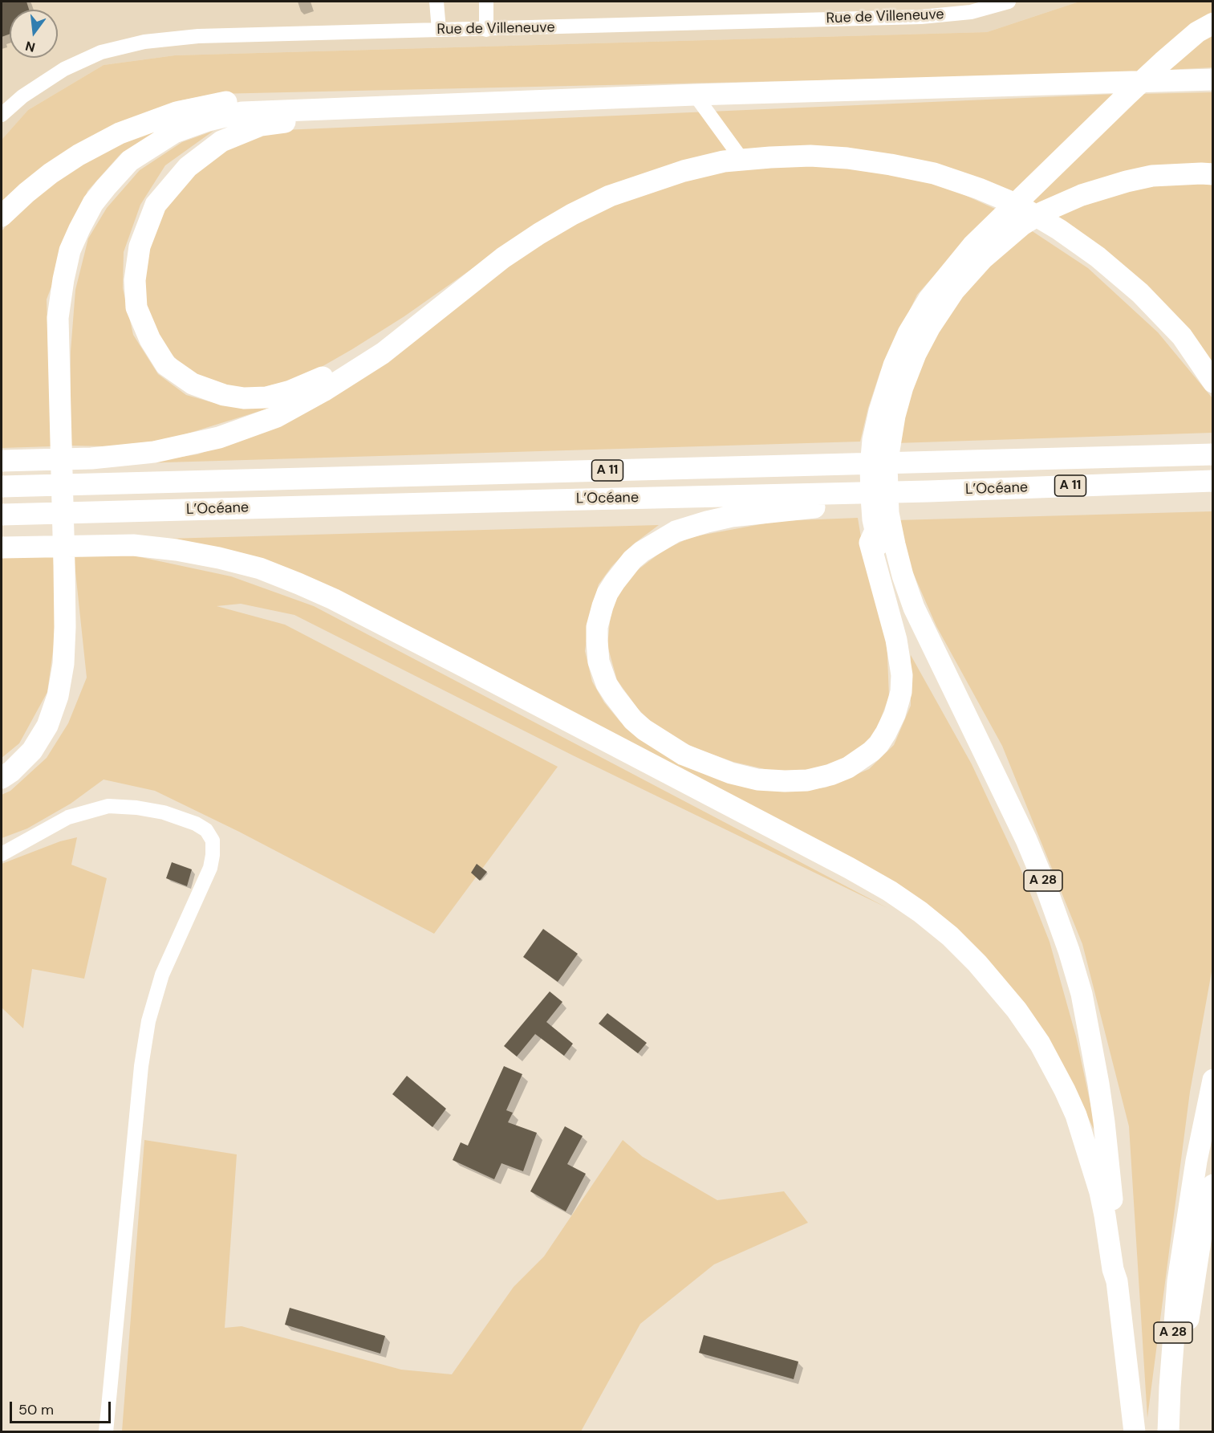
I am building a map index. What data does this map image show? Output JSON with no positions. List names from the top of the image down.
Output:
{
  "streets": {
    "highway": ["A 11", "L’Océane", "A 28"],
    "street": ["Rue de Villeneuve"]
  },
  "scale_bar": "50 m",
  "north": "bottom"
}
